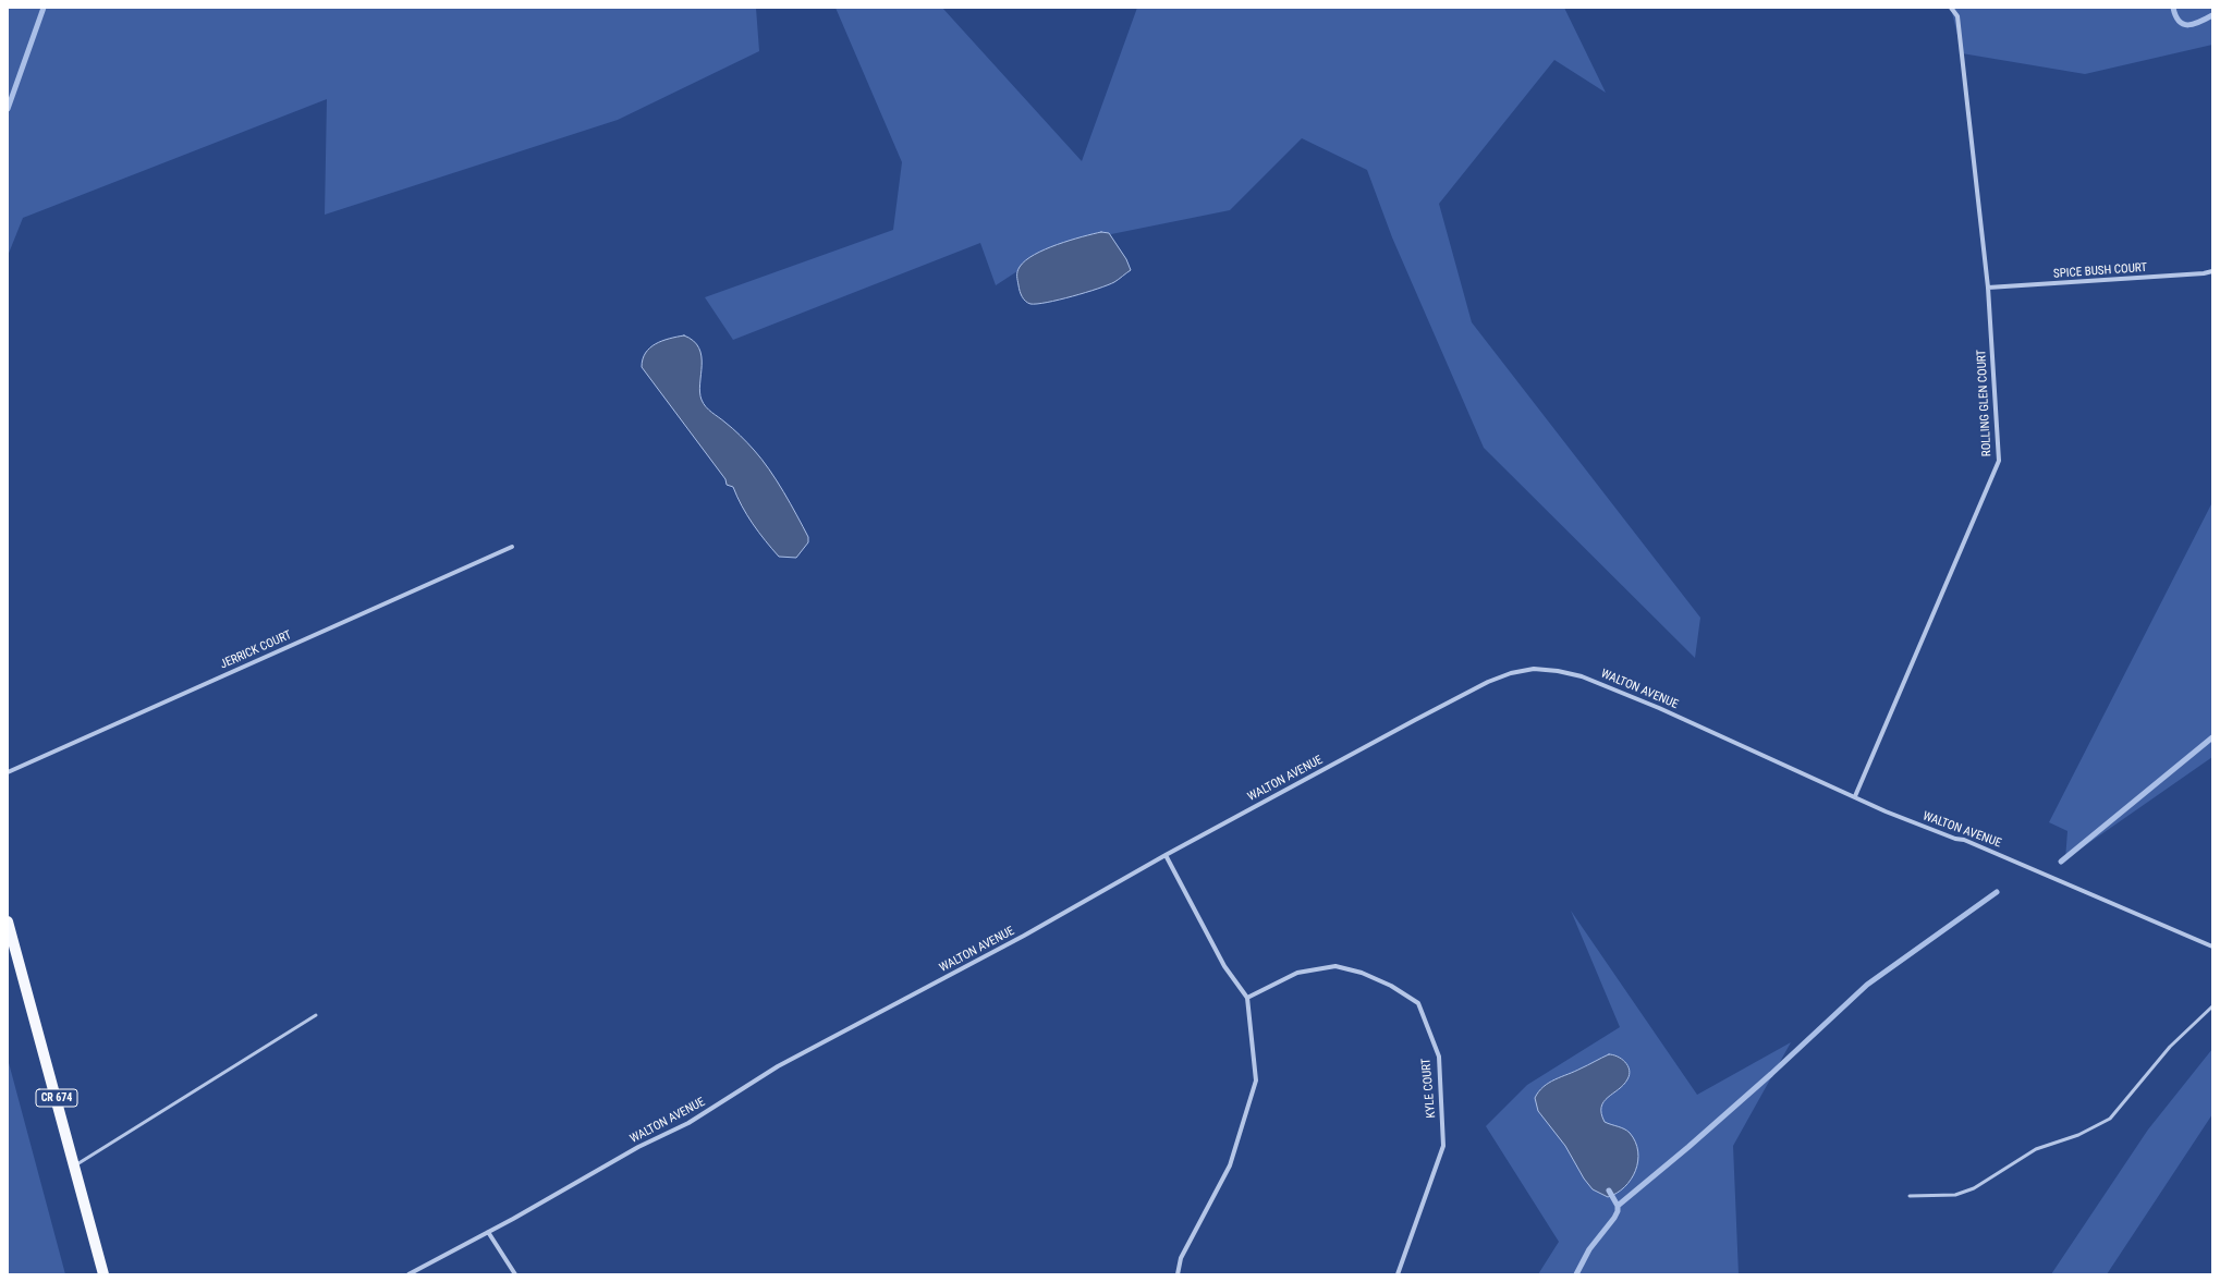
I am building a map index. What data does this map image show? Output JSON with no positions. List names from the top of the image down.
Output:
{
  "streets": {
    "main road": ["CR 674"],
    "street": [
      "SPICE BUSH COURT",
      "ROLLING GLEN COURT",
      "JERRICK COURT",
      "WALTON AVENUE",
      "KYLE COURT"
    ]
  },
  "crossings": [
    ["SPICE BUSH COURT", "ROLLING GLEN COURT"],
    ["ROLLING GLEN COURT", "WALTON AVENUE"]
  ]
}
